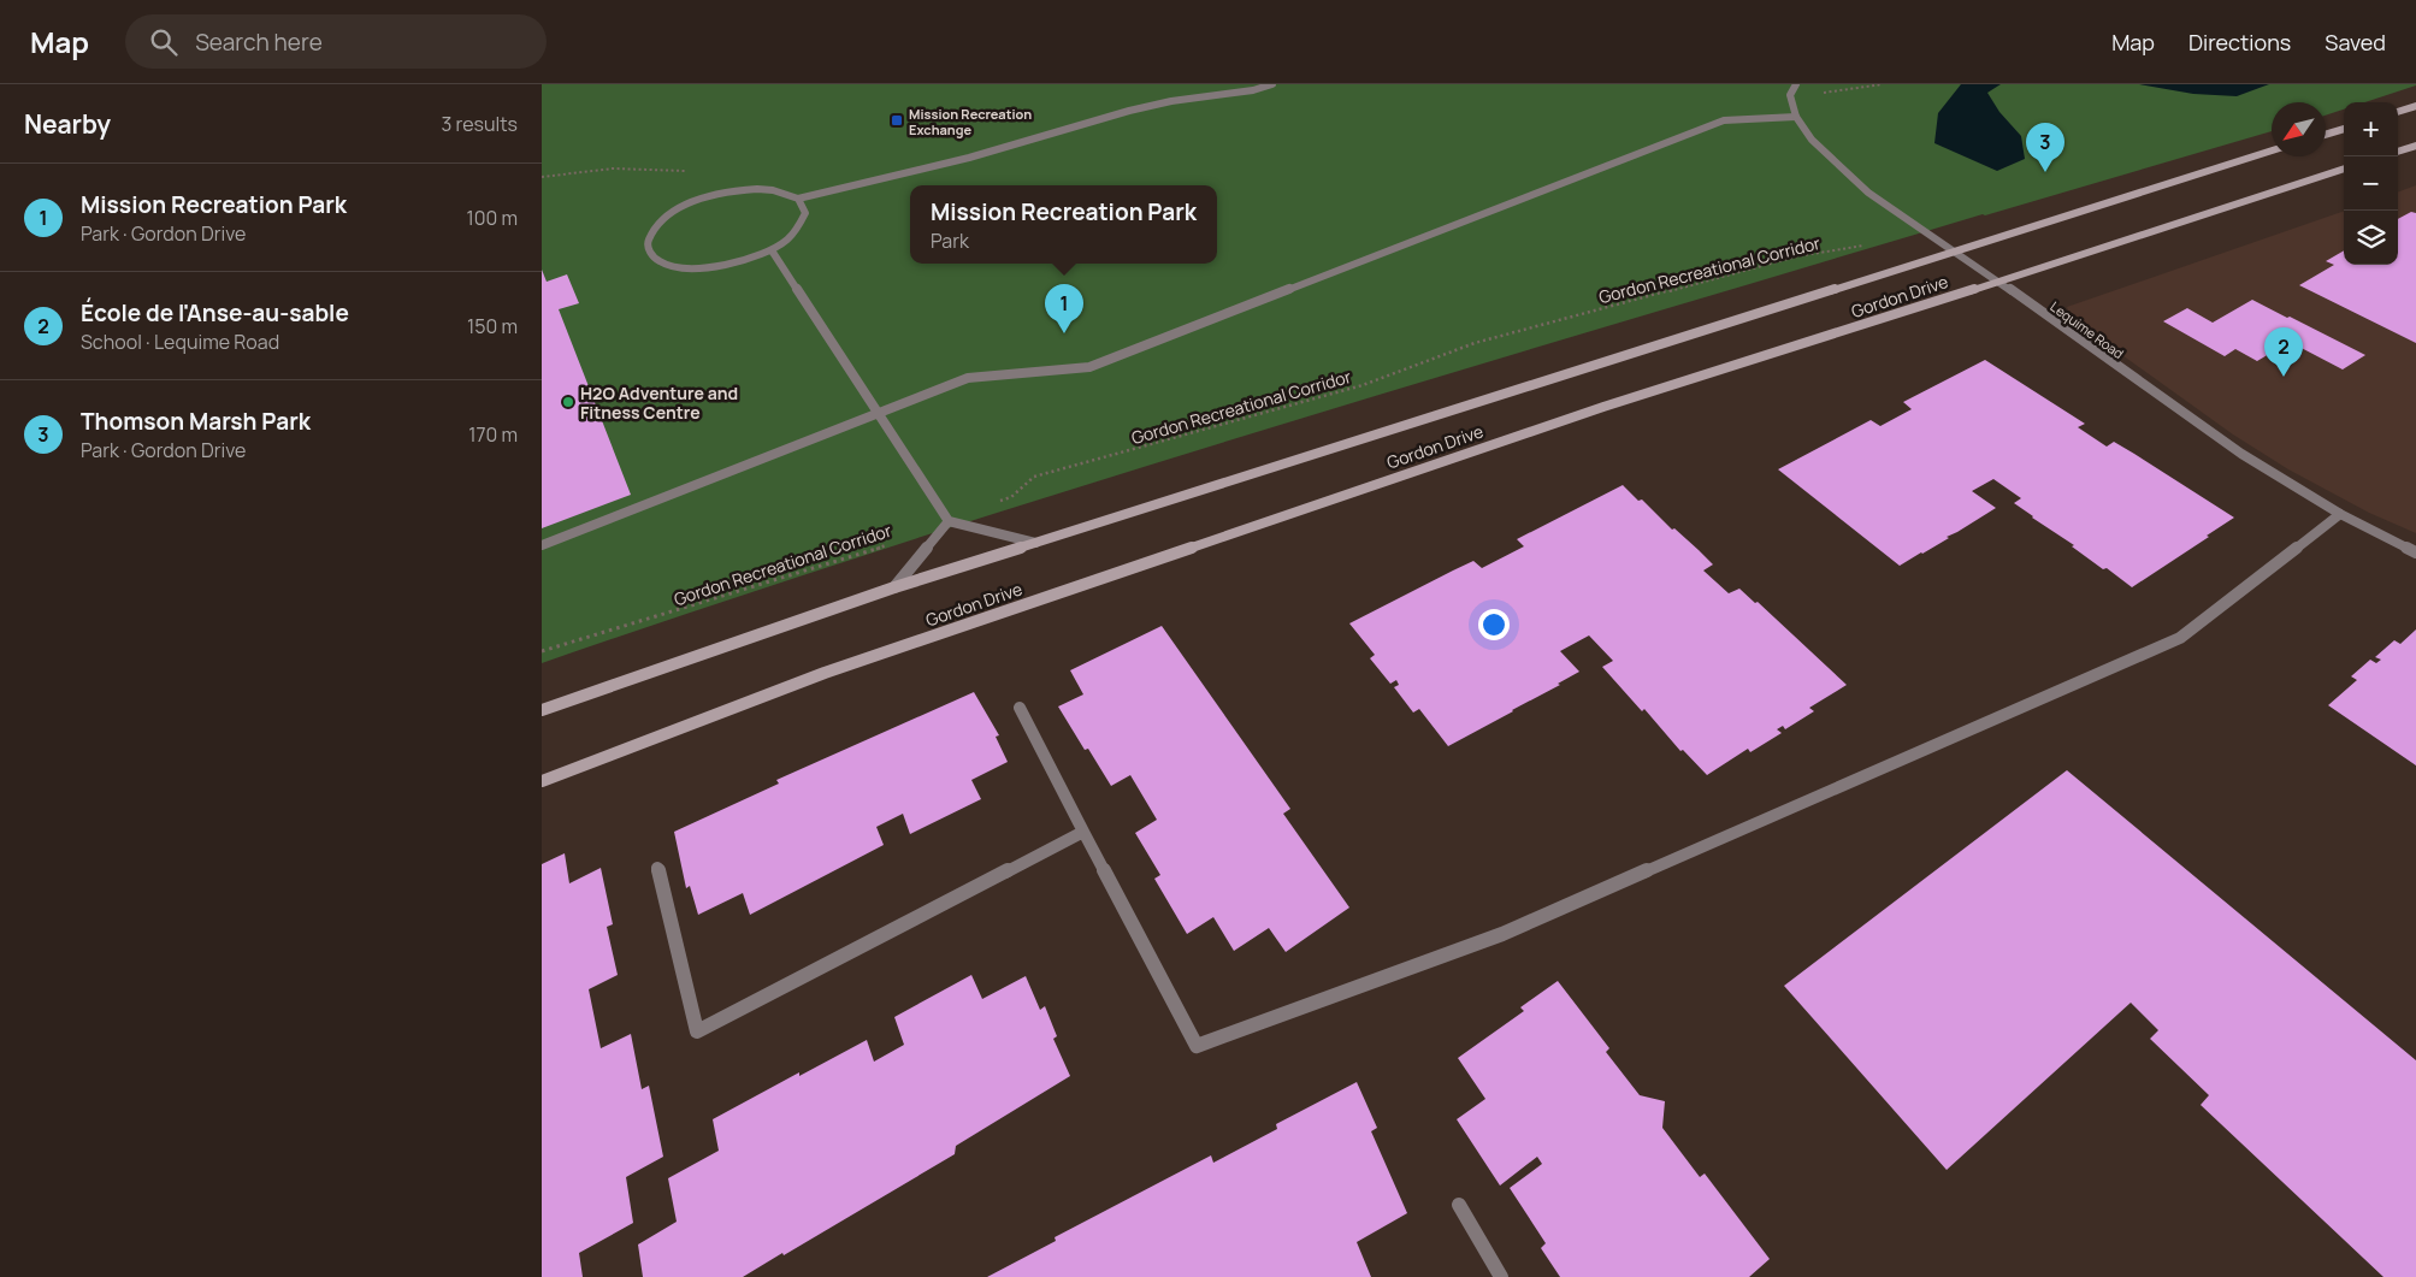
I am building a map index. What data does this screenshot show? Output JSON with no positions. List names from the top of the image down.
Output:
{
  "streets": {
    "main road": ["Gordon Drive"],
    "street": ["Lequime Road"],
    "path": ["Gordon Recreational Corridor"]
  },
  "crossings": [
    ["Gordon Drive", "Lequime Road"]
  ],
  "places": {
    "transit": ["Mission Recreation Exchange"],
    "other": ["H2O Adventure and Fitness Centre"]
  },
  "north": "bottom left",
  "page": {
    "header": "Map",
    "search": "Search here",
    "nav": ["Map", "Directions", "Saved"],
    "heading": ["Nearby", "3 results"],
    "map_buttons": ["+", "−"],
    "pins": ["3", "1", "2"],
    "list": [
      {
        "mark": "1",
        "name": "Mission Recreation Park",
        "note": "Park · Gordon Drive",
        "value": "100 m"
      },
      {
        "mark": "2",
        "name": "École de l'Anse-au-sable",
        "note": "School · Lequime Road",
        "value": "150 m"
      },
      {
        "mark": "3",
        "name": "Thomson Marsh Park",
        "note": "Park · Gordon Drive",
        "value": "170 m"
      }
    ],
    "popup": ["Mission Recreation Park", "Park"]
  }
}
